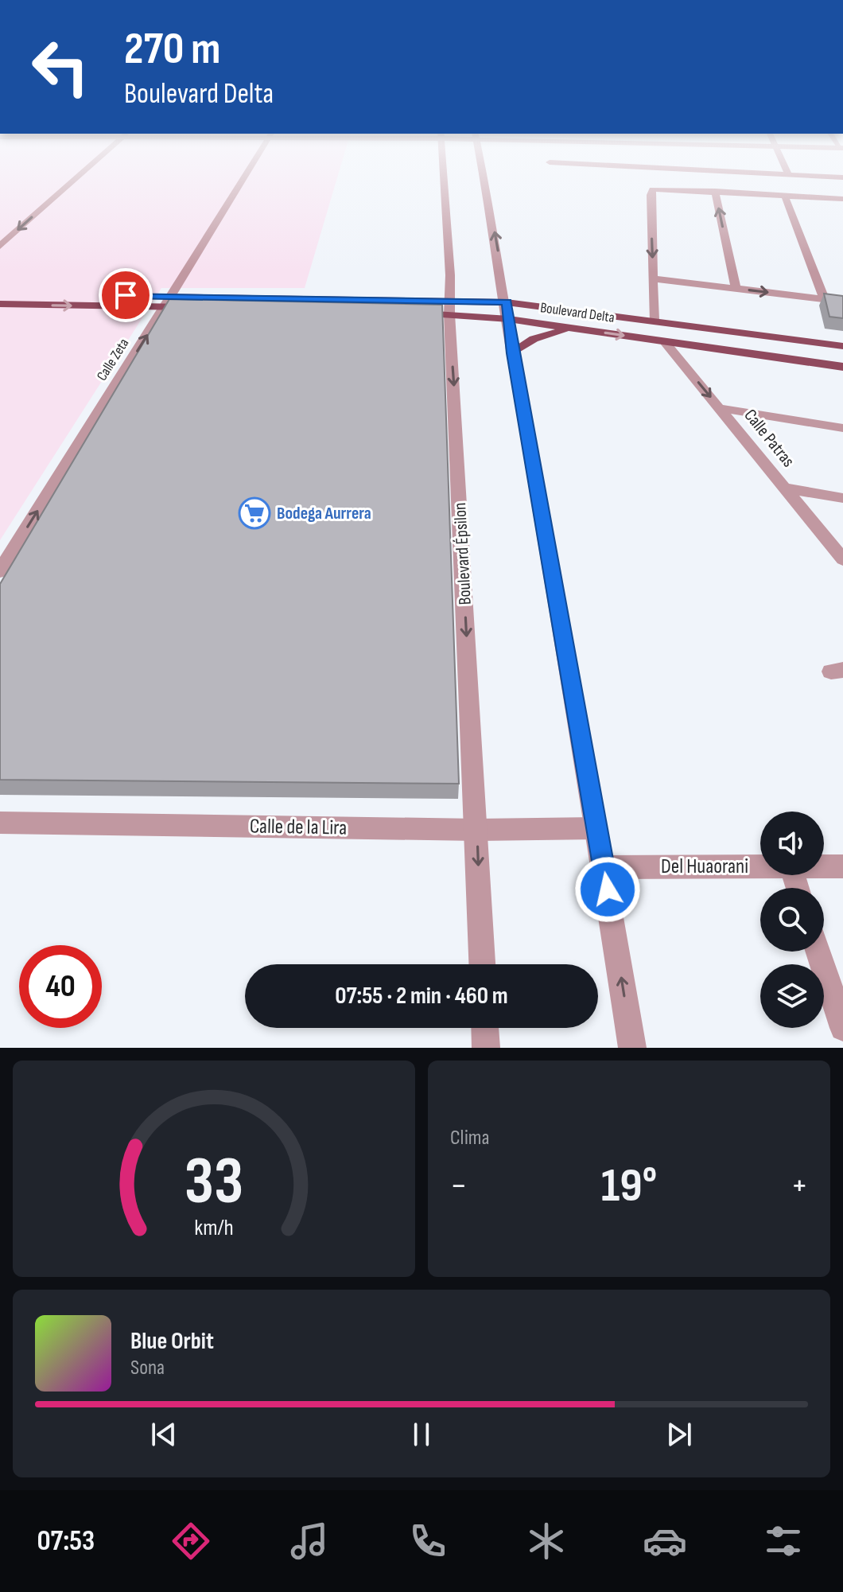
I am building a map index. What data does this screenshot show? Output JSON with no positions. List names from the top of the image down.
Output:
{
  "streets": {
    "main road": ["Boulevard Delta"],
    "street": [
      "Calle Zeta",
      "Calle Patras",
      "Boulevard Épsilon",
      "Calle de la Lira",
      "Del Huaorani"
    ]
  },
  "crossings": [
    ["Boulevard Delta", "Calle Zeta"],
    ["Boulevard Delta", "Calle Patras"],
    ["Boulevard Delta", "Boulevard Épsilon"],
    ["Boulevard Épsilon", "Calle de la Lira"]
  ],
  "one_way": ["Calle Zeta"],
  "places": {
    "supermarket": ["Bodega Aurrera"]
  },
  "page": {
    "turn": ["270 m", "Boulevard Delta"],
    "limit": "40",
    "trip": "07:55 · 2 min · 460 m",
    "tile": "Clima",
    "heat": ["−", "19°", "+"],
    "song": ["Blue Orbit", "Sona"],
    "tabs": "07:53",
    "gauge": ["33", "km/h"]
  }
}
